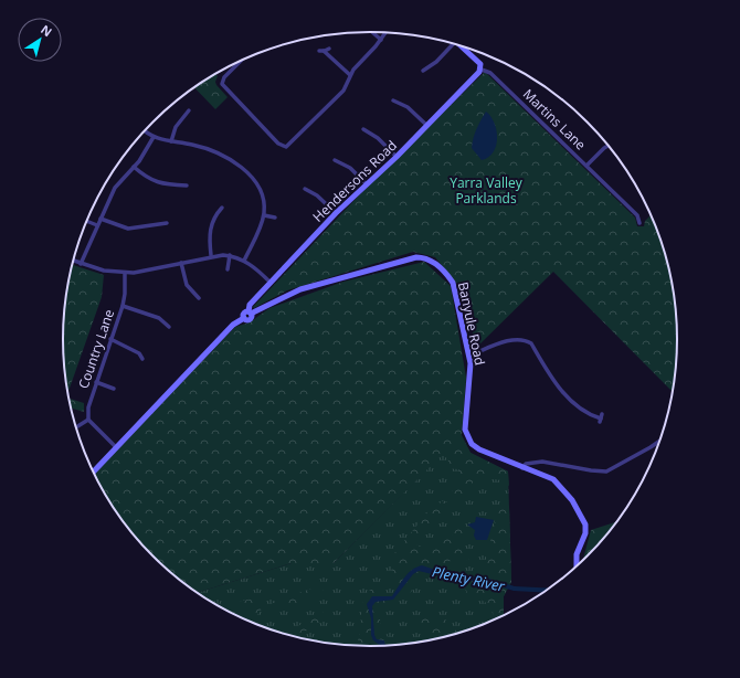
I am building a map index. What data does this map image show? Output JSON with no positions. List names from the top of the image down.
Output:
{
  "streets": {
    "street": [
      "Martins Lane",
      "Hendersons Road",
      "Banyule Road",
      "Country Lane"
    ]
  },
  "crossings": [
    ["Martins Lane", "Hendersons Road"],
    ["Hendersons Road", "Banyule Road"]
  ],
  "water": ["Plenty River"],
  "parks": ["Yarra Valley Parklands"],
  "north": "top right"
}
